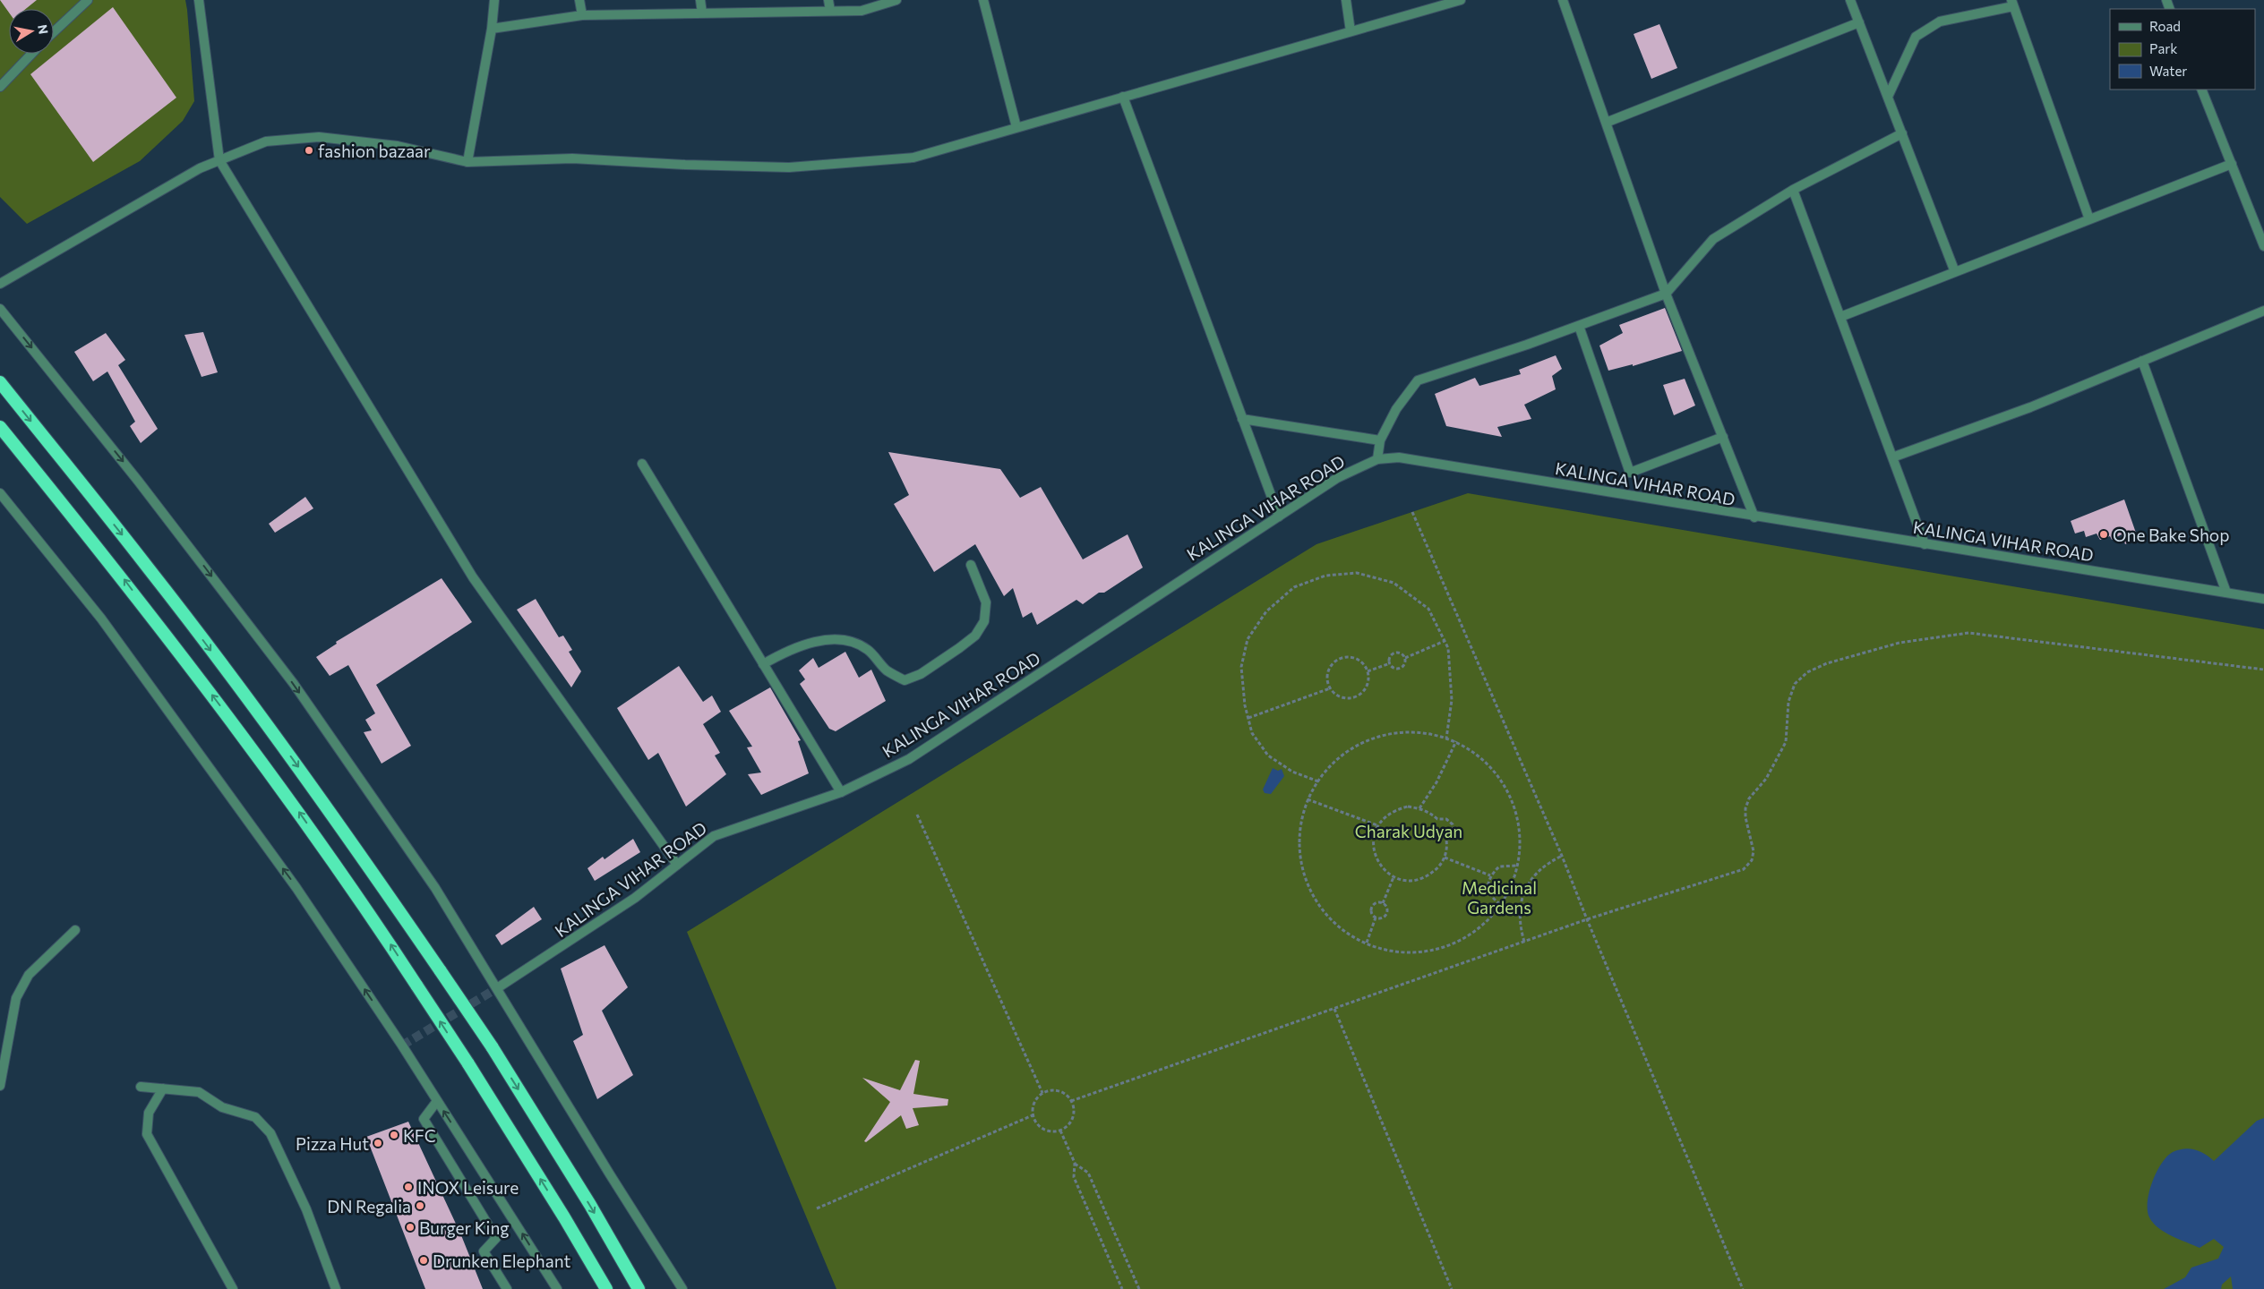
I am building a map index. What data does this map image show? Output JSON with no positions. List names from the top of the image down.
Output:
{
  "streets": {
    "street": ["KALINGA VIHAR ROAD"]
  },
  "parks": ["Charak Udyan", "Medicinal Gardens"],
  "places": [
    "fashion bazaar",
    "One Bake Shop",
    "KFC",
    "Pizza Hut",
    "INOX Leisure",
    "DN Regalia",
    "Burger King",
    "Drunken Elephant"
  ],
  "legend": ["Road", "Park", "Water"],
  "north": "right"
}
